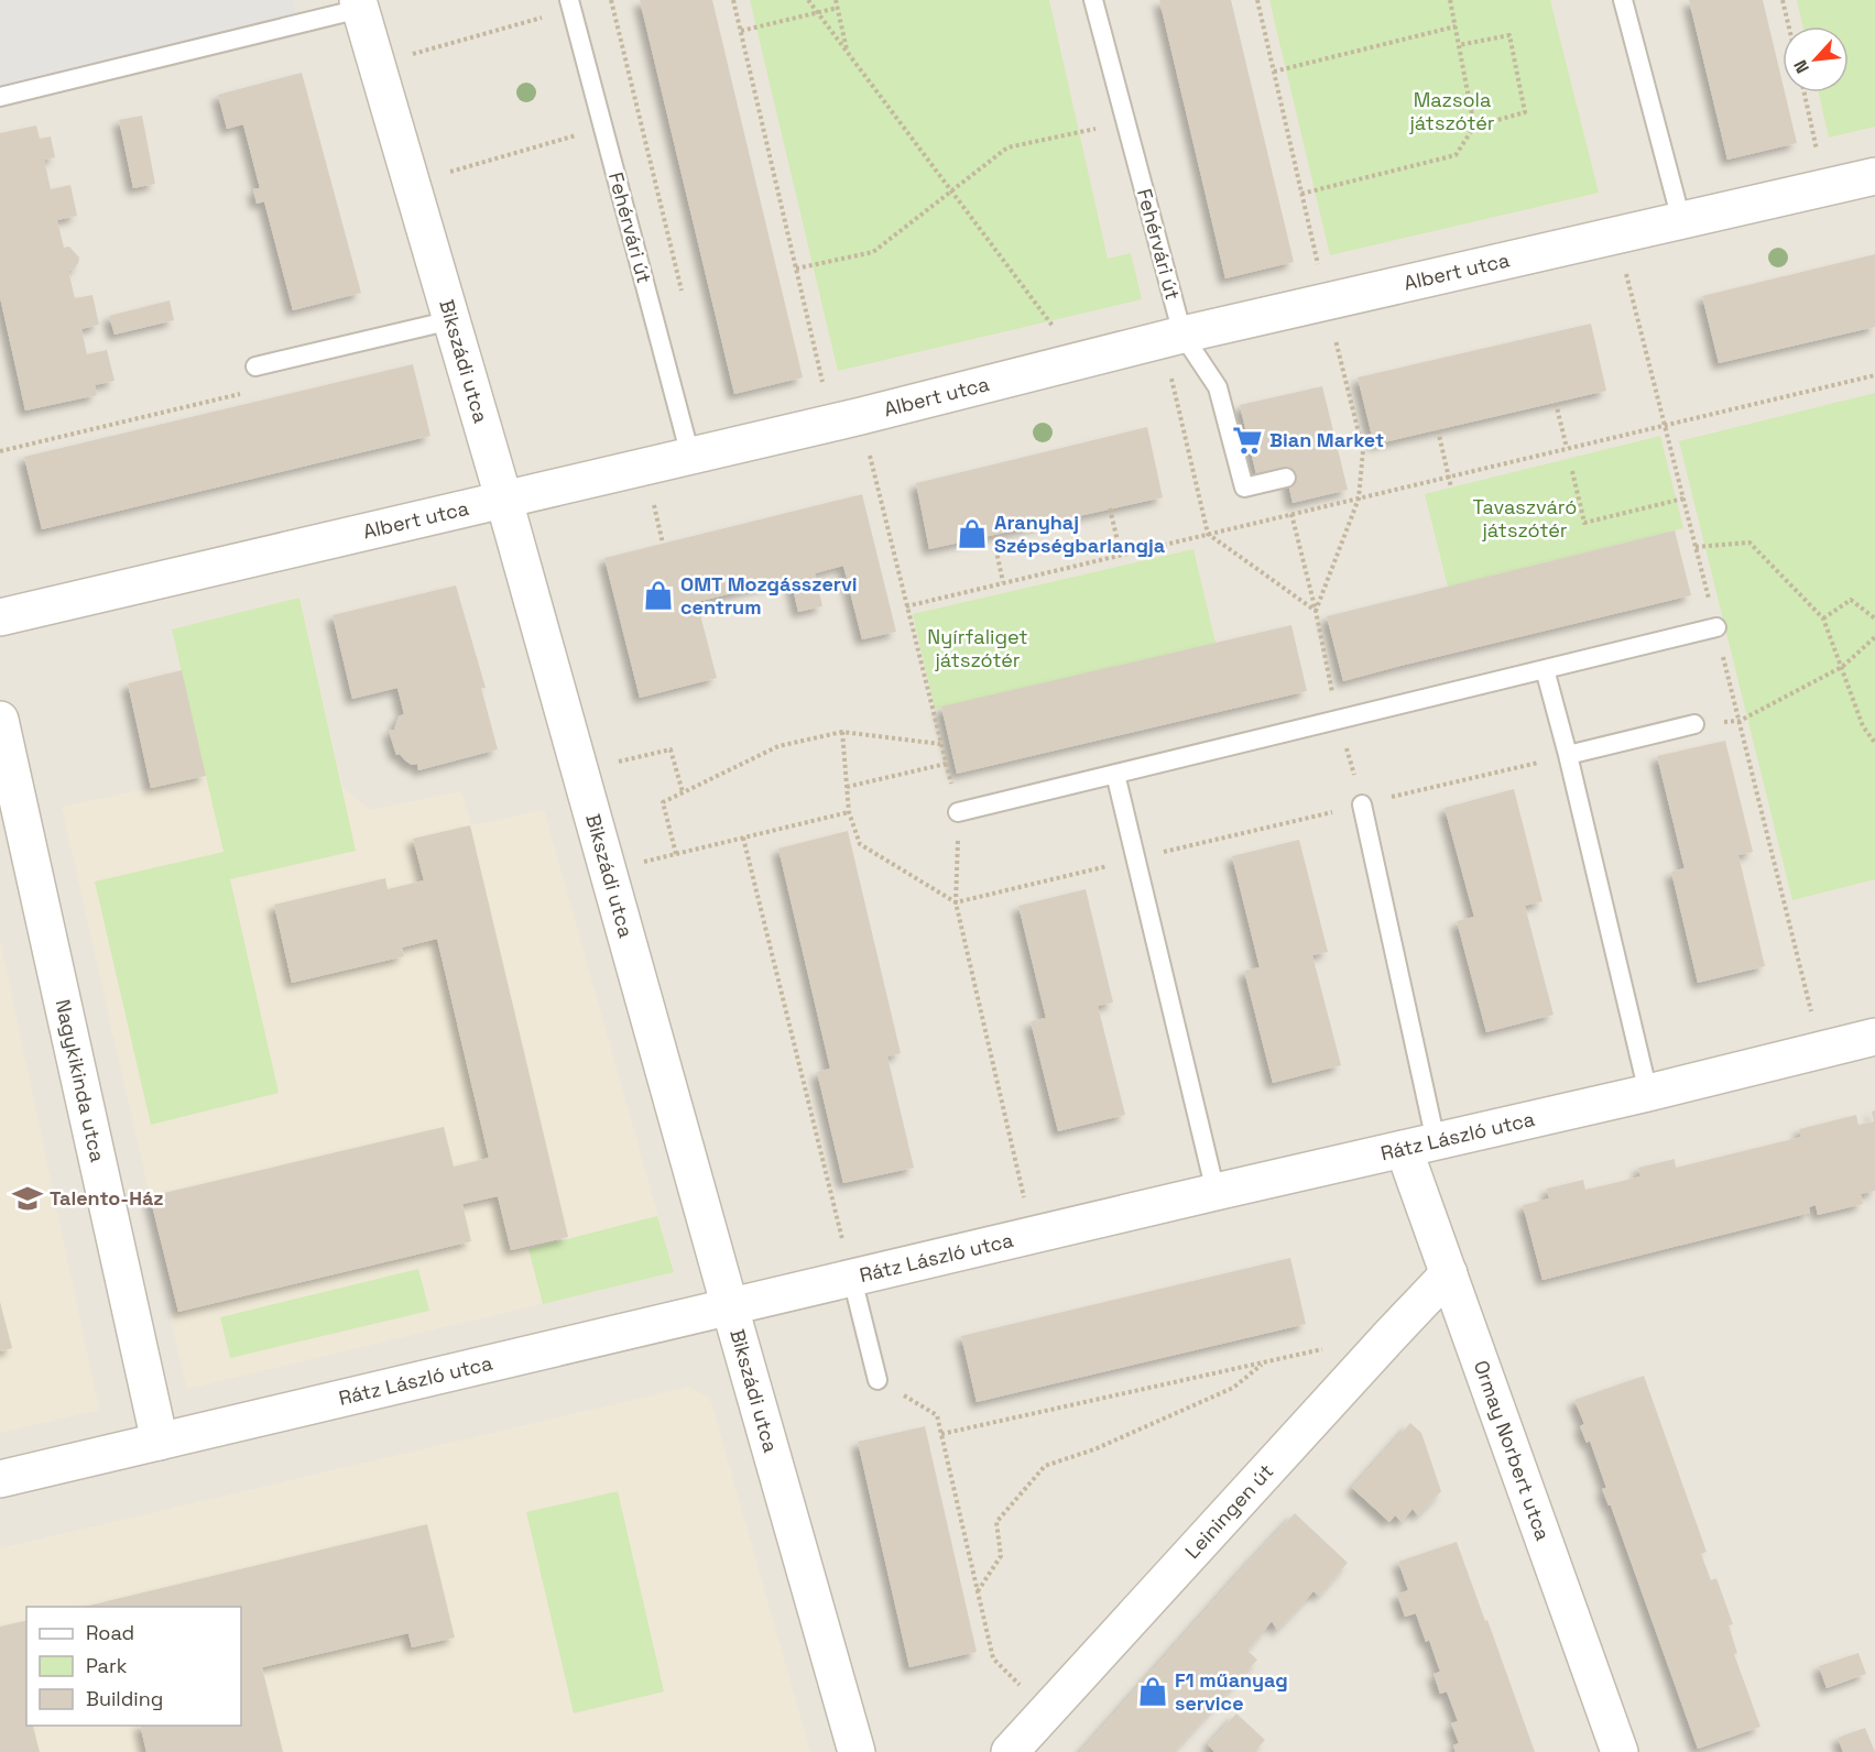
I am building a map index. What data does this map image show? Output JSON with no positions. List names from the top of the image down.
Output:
{
  "streets": {
    "street": [
      "Albert utca",
      "Bikszádi utca",
      "Nagykikinda utca",
      "Rátz László utca",
      "Ormay Norbert utca",
      "Leiningen út"
    ],
    "lane": ["Fehérvári út"]
  },
  "crossings": [
    ["Fehérvári út", "Albert utca"],
    ["Albert utca", "Bikszádi utca"],
    ["Bikszádi utca", "Rátz László utca"],
    ["Nagykikinda utca", "Rátz László utca"],
    ["Rátz László utca", "Ormay Norbert utca"],
    ["Ormay Norbert utca", "Leiningen út"]
  ],
  "parks": ["Mazsola játszótér", "Tavaszváró játszótér", "Nyírfaliget játszótér"],
  "places": {
    "supermarket": ["Bian Market"],
    "shop": ["Aranyhaj Szépségbarlangja", "OMT Mozgásszervi centrum", "F1 műanyag service"],
    "school or university": ["Talento-Ház"]
  },
  "legend": ["Road", "Park", "Building"],
  "north": "bottom left"
}
